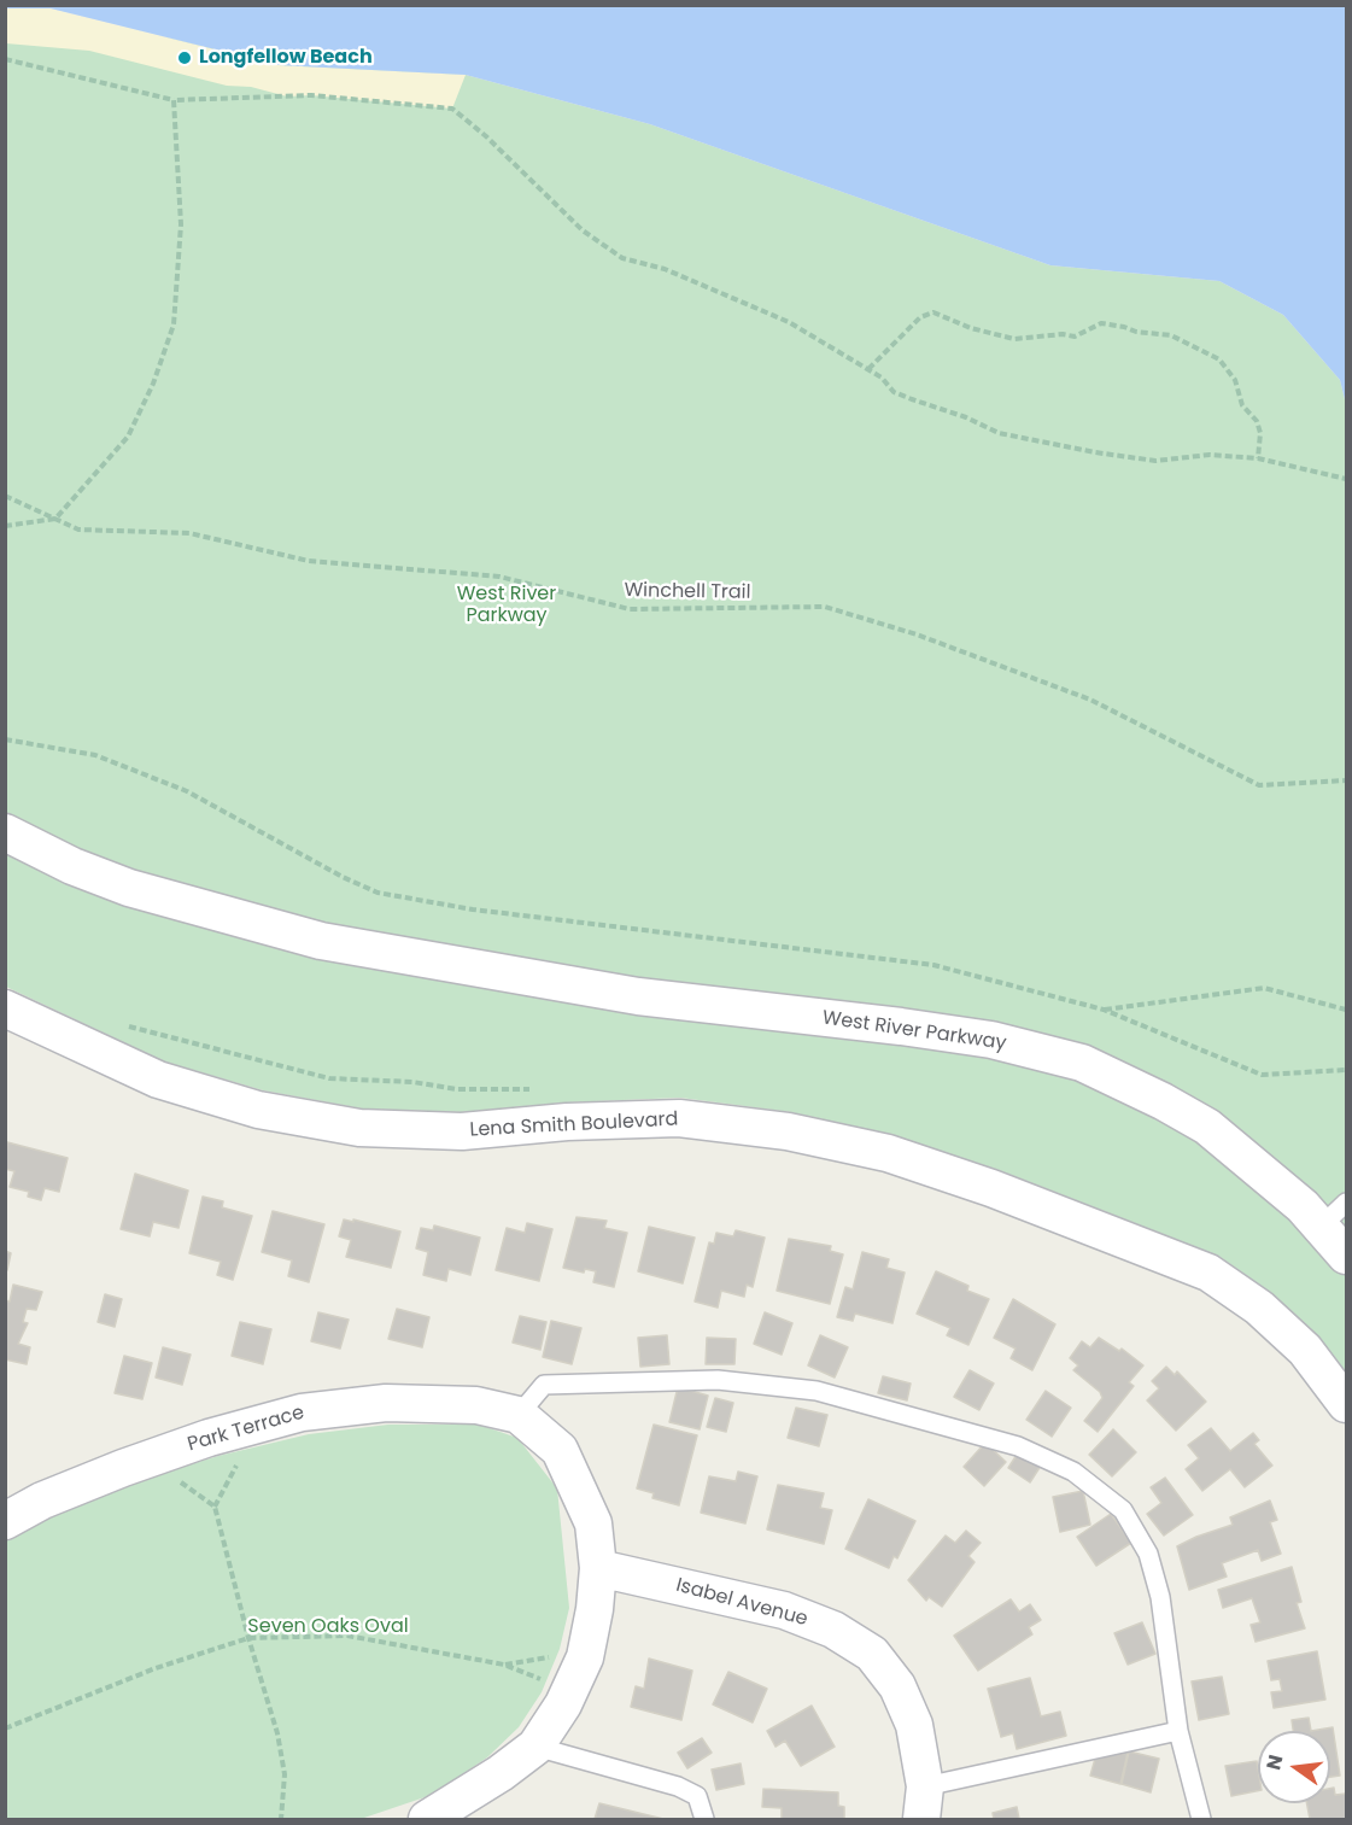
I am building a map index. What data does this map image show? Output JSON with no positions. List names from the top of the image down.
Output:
{
  "streets": {
    "street": [
      "West River Parkway",
      "Lena Smith Boulevard",
      "Park Terrace",
      "Isabel Avenue"
    ],
    "path": ["Winchell Trail"]
  },
  "crossings": [
    ["Park Terrace", "Isabel Avenue"]
  ],
  "parks": ["West River Parkway", "Seven Oaks Oval"],
  "places": ["Longfellow Beach"],
  "north": "left"
}
